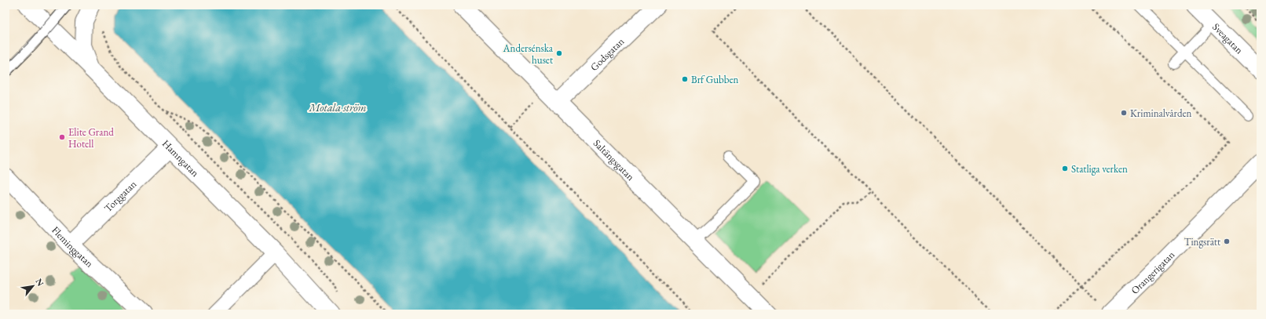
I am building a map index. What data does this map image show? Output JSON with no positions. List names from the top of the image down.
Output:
{
  "streets": {
    "street": [
      "Sveagatan",
      "Godsgatan",
      "Hamngatan",
      "Saltängsgatan",
      "Torggatan",
      "Fleminggatan",
      "Orangerigatan"
    ]
  },
  "crossings": [
    ["Godsgatan", "Saltängsgatan"],
    ["Hamngatan", "Torggatan"],
    ["Torggatan", "Fleminggatan"]
  ],
  "water": ["Motala ström"],
  "places": [
    "Andersénska huset",
    "Brf Gubben",
    "Kriminalvården",
    "Elite Grand Hotell",
    "Statliga verken",
    "Tingsrätt"
  ],
  "north": "top right"
}
